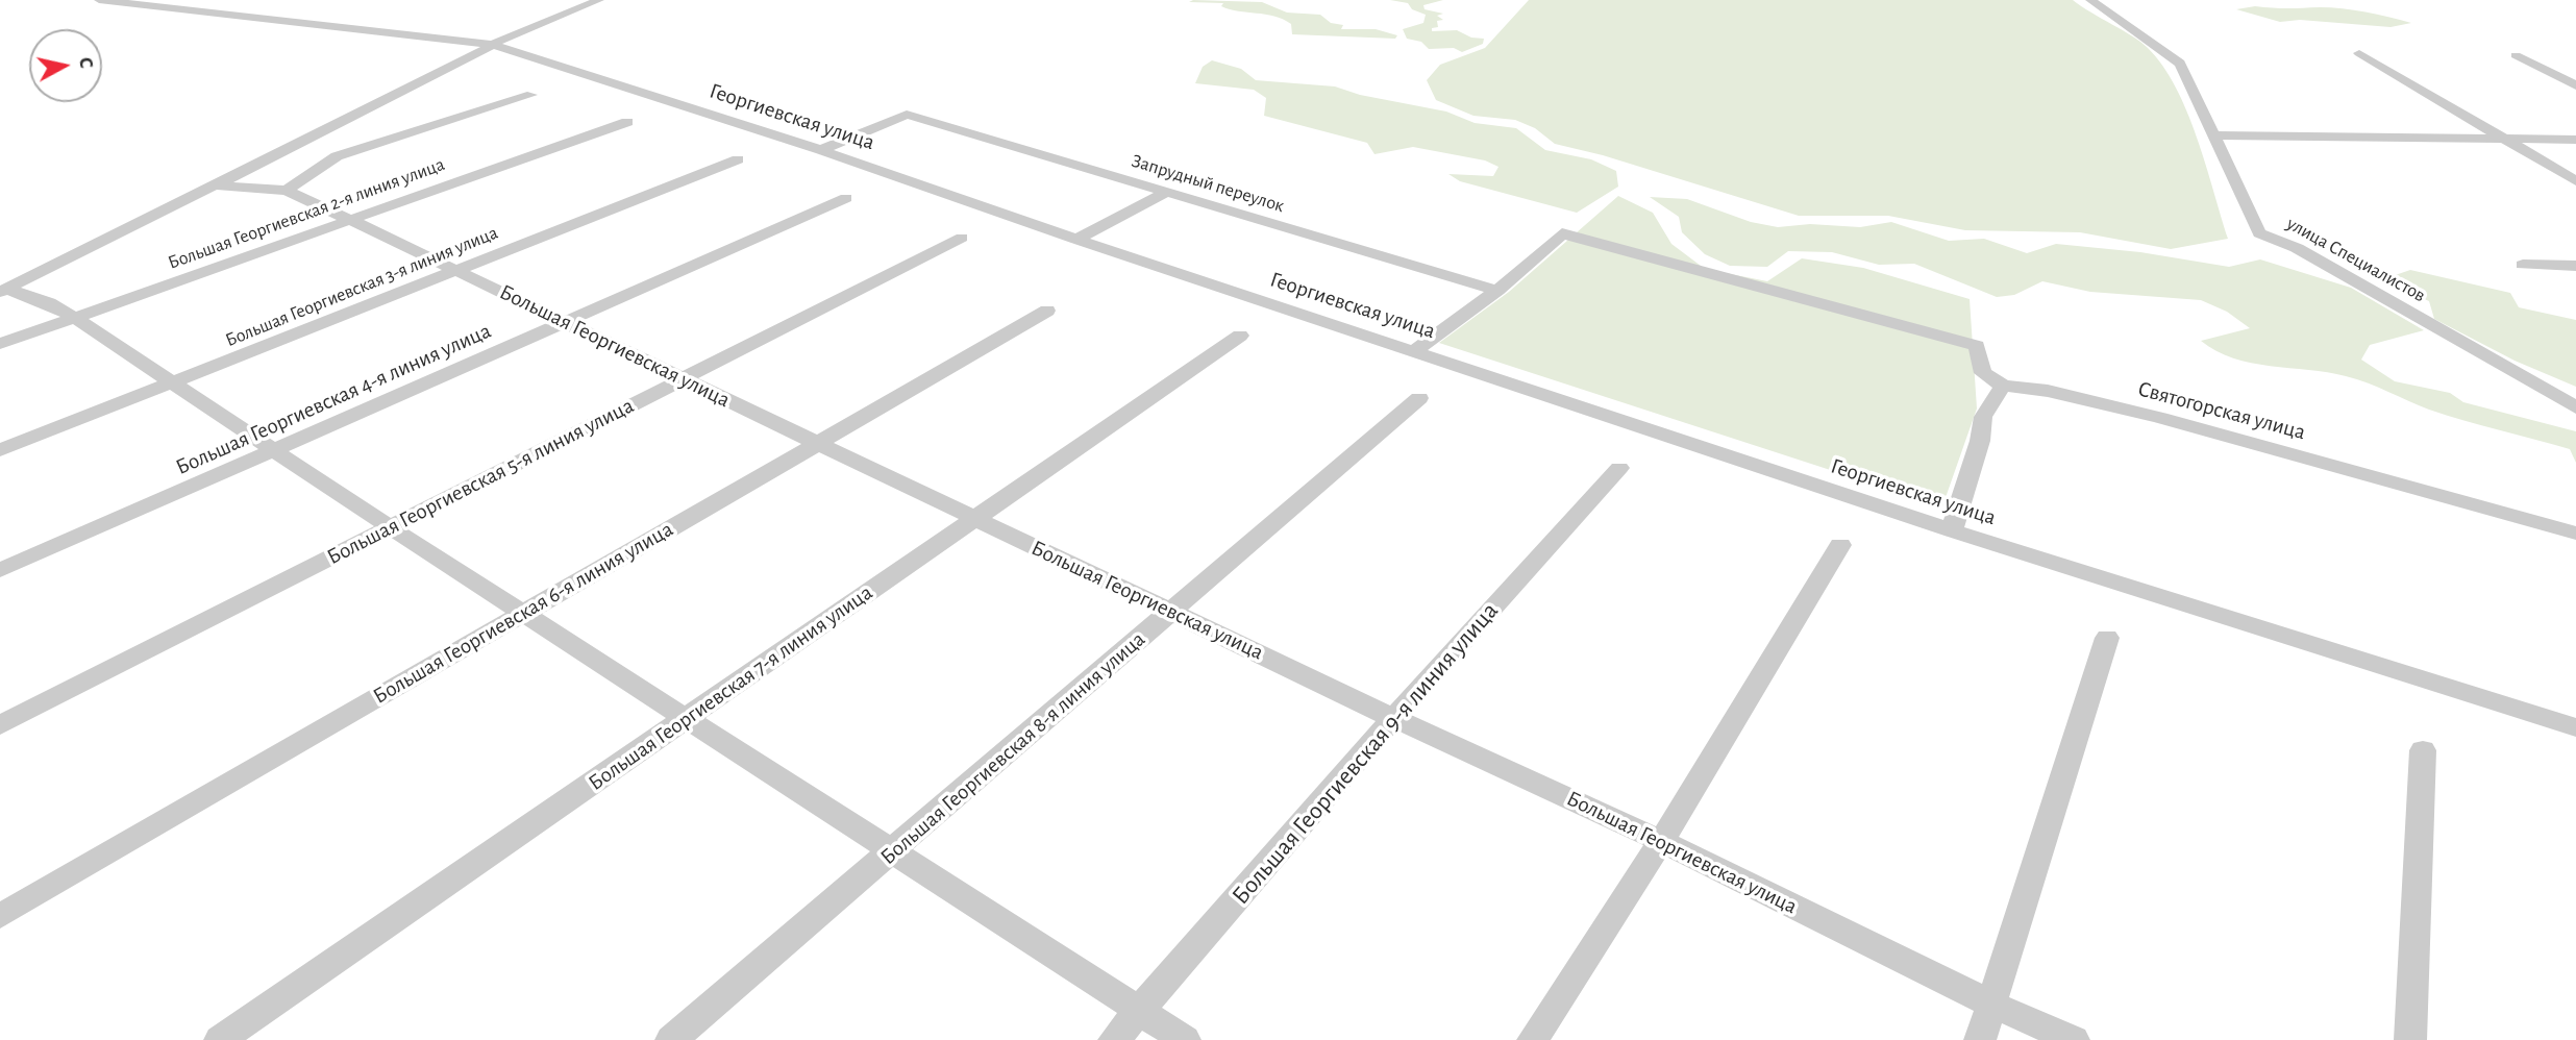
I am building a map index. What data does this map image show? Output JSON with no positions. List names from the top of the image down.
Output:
{
  "streets": {
    "street": [
      "Георгиевская улица",
      "Запрудный переулок",
      "Большая Георгиевская 2-я линия улица",
      "улица Специалистов",
      "Большая Георгиевская 3-я линия улица",
      "Большая Георгиевская улица",
      "Большая Георгиевская 4-я линия улица",
      "Святогорская улица",
      "Большая Георгиевская 5-я линия улица",
      "Большая Георгиевская 6-я линия улица",
      "Большая Георгиевская 7-я линия улица",
      "Большая Георгиевская 8-я линия улица",
      "Большая Георгиевская 9-я линия улица"
    ]
  },
  "crossings": [
    ["Георгиевская улица", "Запрудный переулок"],
    ["Большая Георгиевская 2-я линия улица", "Большая Георгиевская улица"],
    ["Большая Георгиевская 3-я линия улица", "Большая Георгиевская улица"],
    ["Большая Георгиевская улица", "Большая Георгиевская 4-я линия улица"],
    ["Большая Георгиевская улица", "Большая Георгиевская 5-я линия улица"],
    ["Большая Георгиевская улица", "Большая Георгиевская 6-я линия улица"],
    ["Большая Георгиевская улица", "Большая Георгиевская 7-я линия улица"],
    ["Большая Георгиевская улица", "Большая Георгиевская 8-я линия улица"],
    ["Большая Георгиевская улица", "Большая Георгиевская 9-я линия улица"]
  ],
  "north": "right"
}
